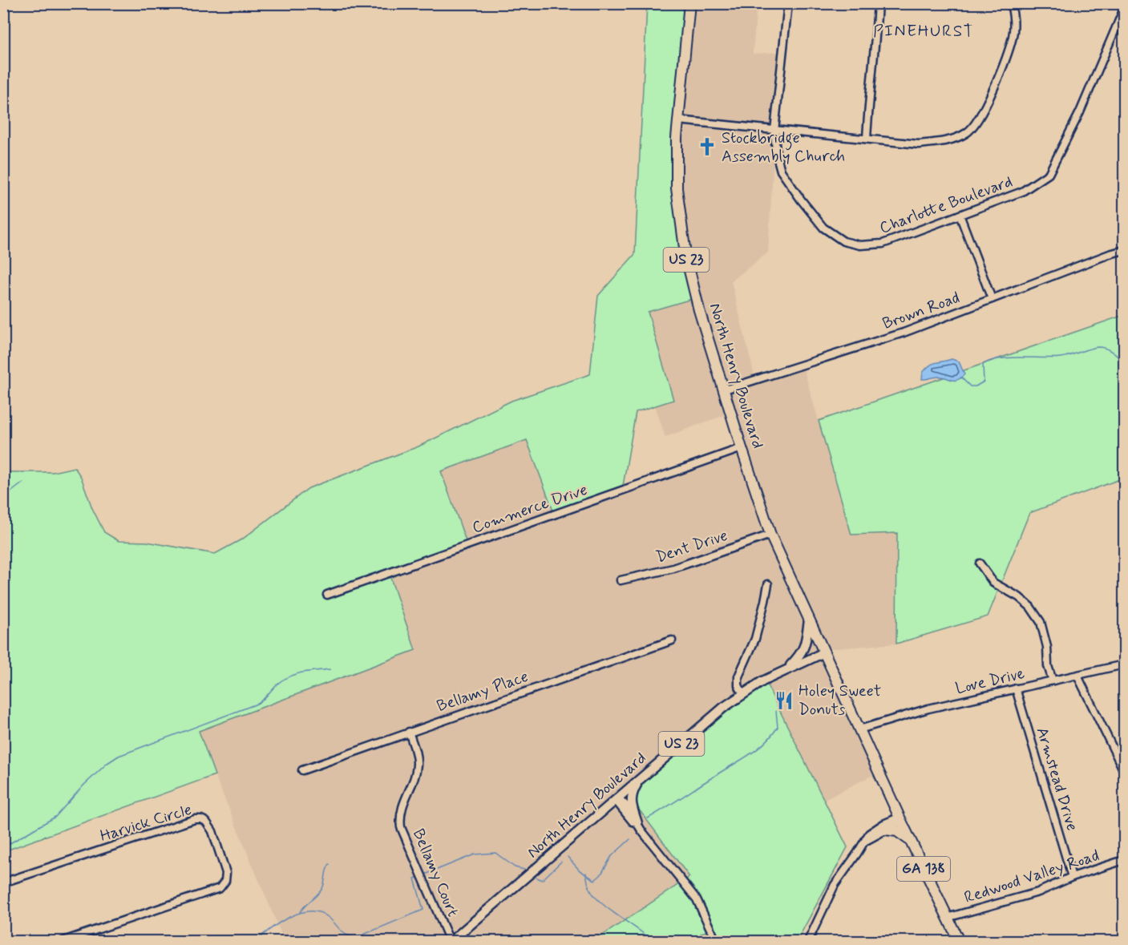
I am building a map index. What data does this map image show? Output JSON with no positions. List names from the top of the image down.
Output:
{
  "streets": {
    "highway": ["US 23", "North Henry Boulevard", "GA 138"],
    "street": [
      "Charlotte Boulevard",
      "Brown Road",
      "Commerce Drive",
      "Dent Drive",
      "Love Drive",
      "Bellamy Place",
      "Armstead Drive",
      "Harvick Circle",
      "Bellamy Court",
      "Redwood Valley Road"
    ]
  },
  "crossings": [
    ["US 23", "North Henry Boulevard"],
    ["Brown Road", "North Henry Boulevard"],
    ["North Henry Boulevard", "Commerce Drive"],
    ["North Henry Boulevard", "Dent Drive"],
    ["North Henry Boulevard", "GA 138"],
    ["North Henry Boulevard", "Bellamy Court"],
    ["Love Drive", "Armstead Drive"],
    ["Love Drive", "GA 138"],
    ["Bellamy Place", "Bellamy Court"],
    ["Armstead Drive", "Redwood Valley Road"],
    ["GA 138", "Redwood Valley Road"]
  ],
  "districts": ["PINEHURST"],
  "places": {
    "church": ["Stockbridge Assembly Church"],
    "restaurant": ["Holey Sweet Donuts"]
  }
}
